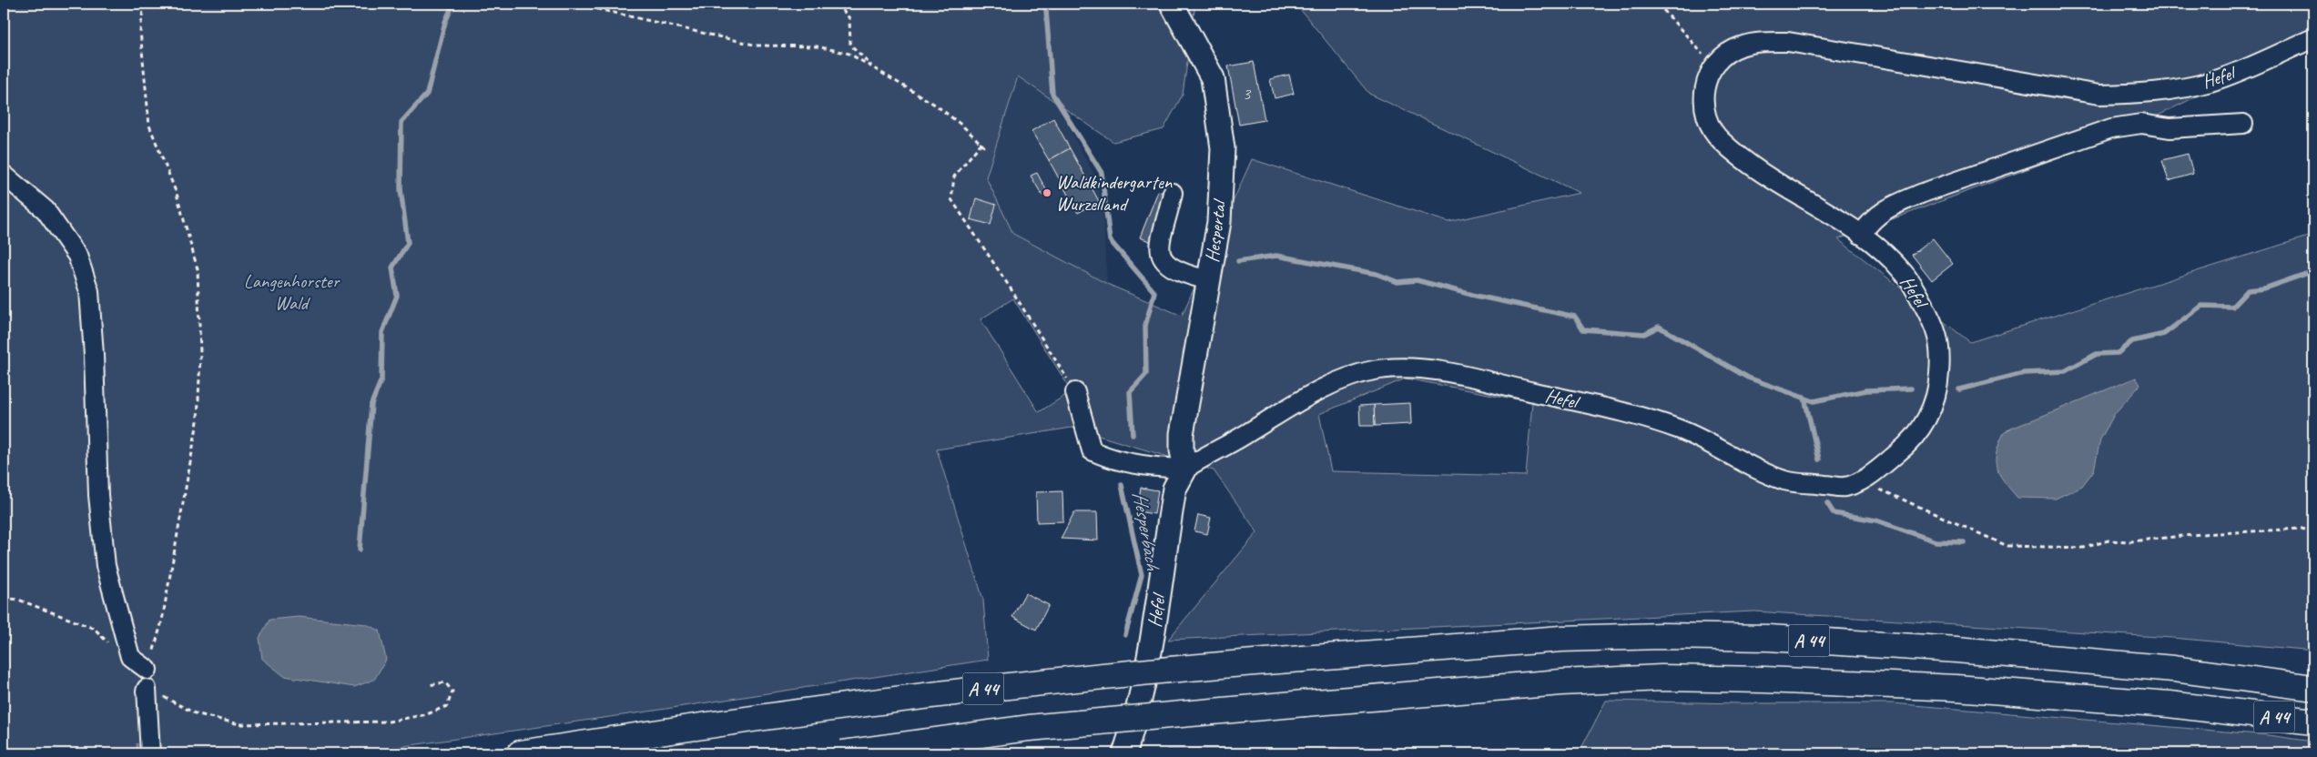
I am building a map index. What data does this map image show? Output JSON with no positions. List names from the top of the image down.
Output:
{
  "streets": {
    "highway": ["A 44"],
    "main road": ["Hefel", "Hespertal"]
  },
  "crossings": [
    ["Hefel", "Hespertal"]
  ],
  "water": ["Hesperbach"],
  "parks": ["Langenhorster Wald"],
  "places": ["Waldkindergarten Wurzelland"],
  "house_numbers": ["3"]
}
